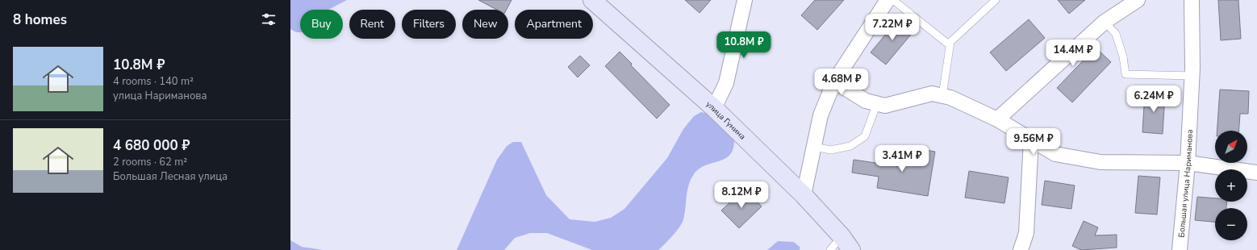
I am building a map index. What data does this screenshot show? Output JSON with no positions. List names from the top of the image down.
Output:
{
  "streets": {
    "main road": ["улица Гунина"],
    "street": ["Большая улица Нариманова"]
  },
  "north": "top right",
  "page": {
    "heading": "8 homes",
    "chip": [
      "Buy",
      "Rent",
      "Filters",
      "New",
      "Apartment"
    ],
    "price": [
      "7.22M ₽",
      "10.8M ₽",
      "14.4M ₽",
      "4.68M ₽",
      "6.24M ₽",
      "9.56M ₽",
      "3.41M ₽",
      "8.12M ₽"
    ],
    "list": [
      {
        "name": "10.8M ₽",
        "note": "4 rooms · 140 m² · улица Нариманова"
      },
      {
        "name": "4 680 000 ₽",
        "note": "2 rooms · 62 m² · Большая Лесная улица"
      }
    ],
    "map_buttons": ["+", "−"]
  }
}
